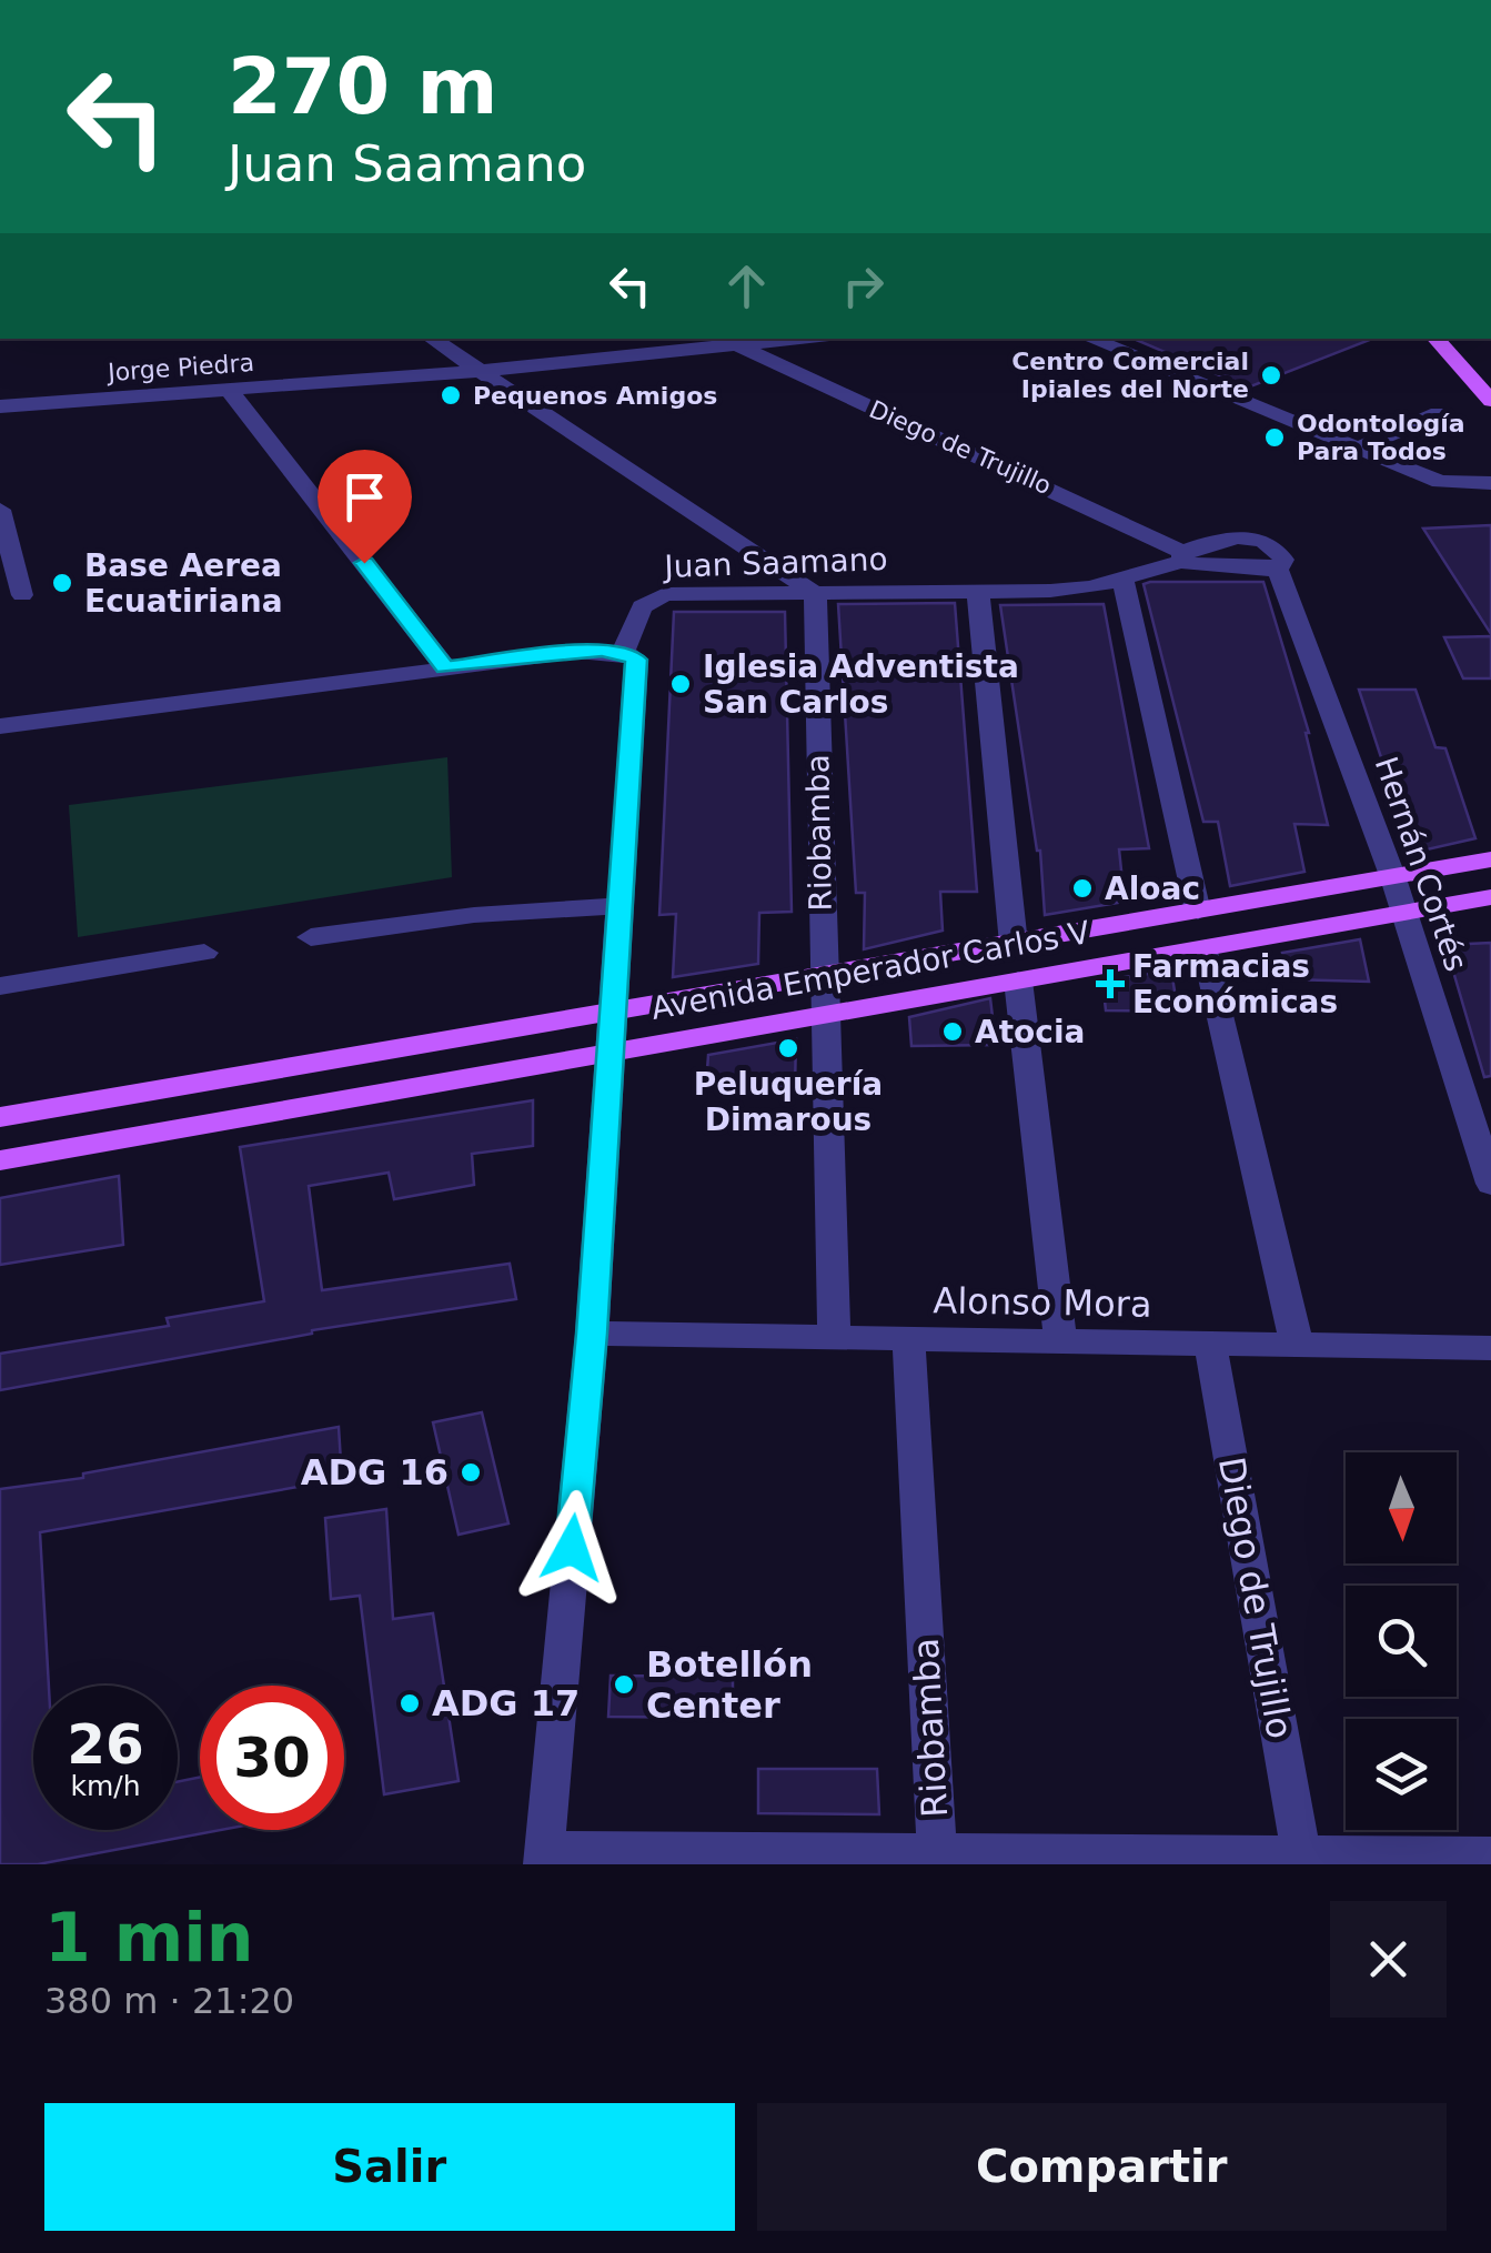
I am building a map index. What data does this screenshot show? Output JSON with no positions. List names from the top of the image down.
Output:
{
  "streets": {
    "main road": ["Avenida Emperador Carlos V"],
    "street": [
      "Jorge Piedra",
      "Diego de Trujillo",
      "Juan Saamano",
      "Riobamba",
      "Hernán Cortés",
      "Alonso Mora"
    ]
  },
  "crossings": [
    ["Jorge Piedra", "Diego de Trujillo"],
    ["Diego de Trujillo", "Juan Saamano"],
    ["Diego de Trujillo", "Hernán Cortés"],
    ["Diego de Trujillo", "Alonso Mora"],
    ["Juan Saamano", "Riobamba"],
    ["Juan Saamano", "Hernán Cortés"],
    ["Riobamba", "Avenida Emperador Carlos V"],
    ["Riobamba", "Alonso Mora"],
    ["Hernán Cortés", "Avenida Emperador Carlos V"]
  ],
  "places": {
    "other": [
      "Centro Comercial Ipiales del Norte",
      "Pequenos Amigos",
      "Odontología Para Todos",
      "Base Aerea Ecuatiriana",
      "Iglesia Adventista San Carlos",
      "Aloac",
      "Atocia",
      "Peluquería Dimarous",
      "ADG 16",
      "Botellón Center",
      "ADG 17"
    ],
    "health": ["Farmacias Económicas"]
  },
  "north": "bottom",
  "page": {
    "turn": ["270 m", "Juan Saamano"],
    "speed": "26 km/h",
    "limit": "30",
    "heading": ["1 min", "380 m · 21:20"],
    "buttons": ["Salir", "Compartir"]
  }
}
